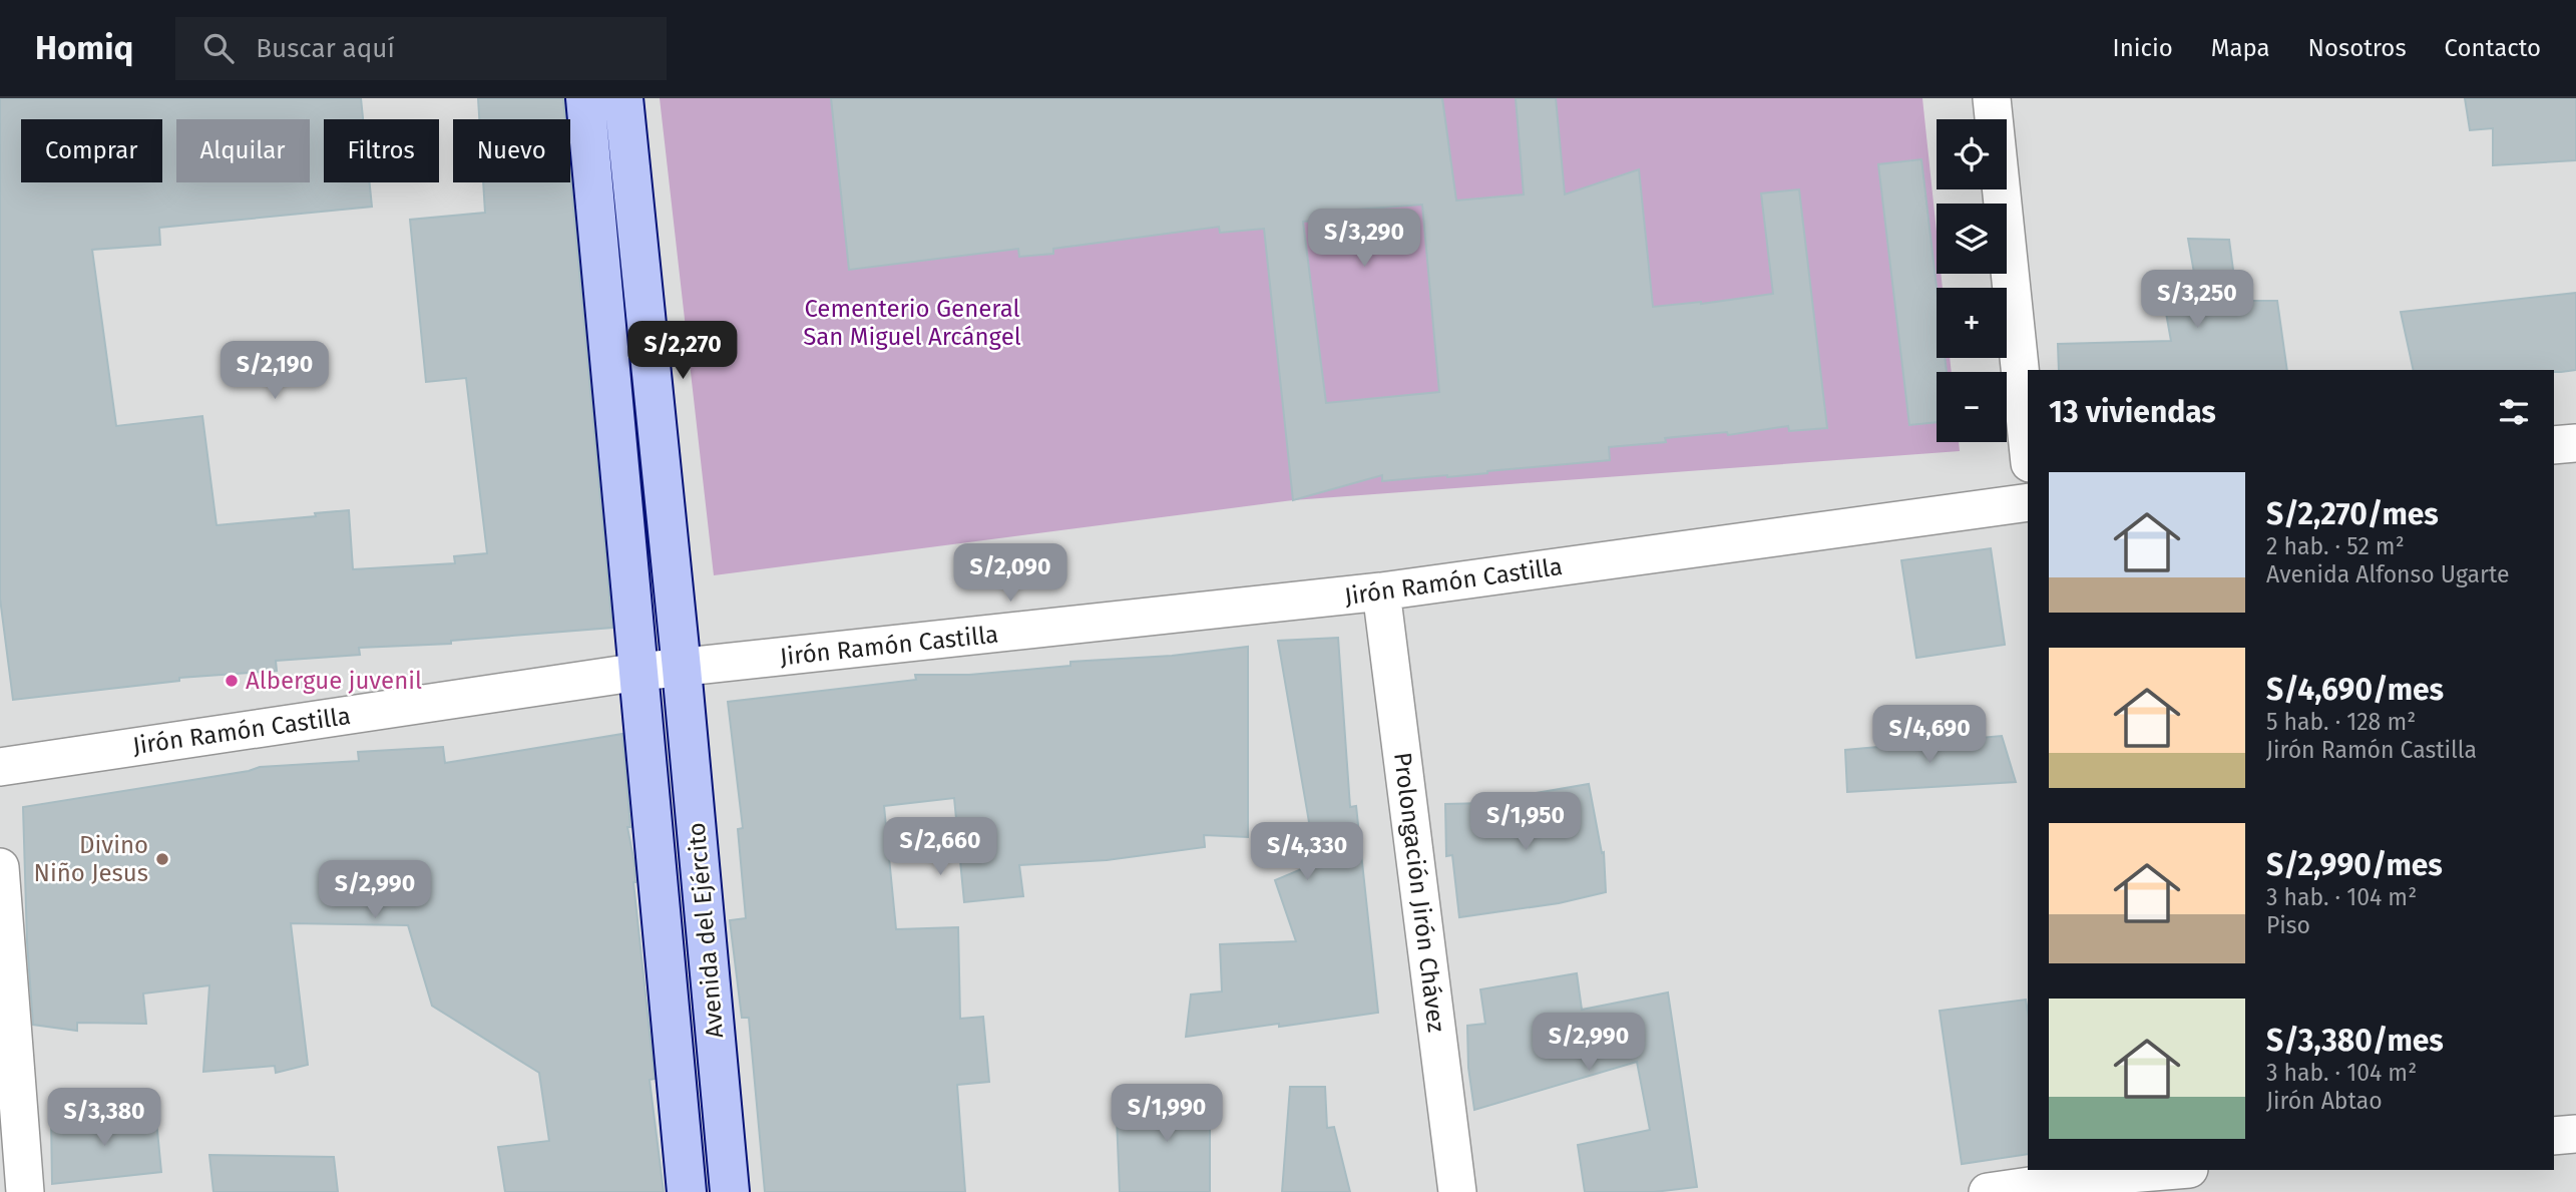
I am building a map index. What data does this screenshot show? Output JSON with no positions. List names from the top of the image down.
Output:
{
  "streets": {
    "main road": ["Avenida del Ejército"],
    "street": ["Jirón Ramón Castilla", "Prolongación Jirón Chávez"]
  },
  "crossings": [
    ["Jirón Ramón Castilla", "Prolongación Jirón Chávez"],
    ["Jirón Ramón Castilla", "Avenida del Ejército"]
  ],
  "parks": ["Cementerio General San Miguel Arcángel"],
  "places": ["Albergue juvenil", "Divino Niño Jesus"],
  "page": {
    "header": "Homiq",
    "search": "Buscar aquí",
    "nav": [
      "Inicio",
      "Mapa",
      "Nosotros",
      "Contacto"
    ],
    "map_buttons": ["+", "−"],
    "chip": [
      "Comprar",
      "Alquilar",
      "Filtros",
      "Nuevo"
    ],
    "price": [
      "S/3,290",
      "S/3,250",
      "S/2,270",
      "S/2,190",
      "S/2,090",
      "S/4,690",
      "S/1,950",
      "S/2,660",
      "S/4,330",
      "S/2,990",
      "S/2,990",
      "S/1,990",
      "S/3,380"
    ],
    "heading": "13 viviendas",
    "list": [
      {
        "name": "S/2,270/mes",
        "note": "2 hab. · 52 m² · Avenida Alfonso Ugarte"
      },
      {
        "name": "S/4,690/mes",
        "note": "5 hab. · 128 m² · Jirón Ramón Castilla"
      },
      {
        "name": "S/2,990/mes",
        "note": "3 hab. · 104 m² · Piso"
      },
      {
        "name": "S/3,380/mes",
        "note": "3 hab. · 104 m² · Jirón Abtao"
      }
    ]
  }
}
